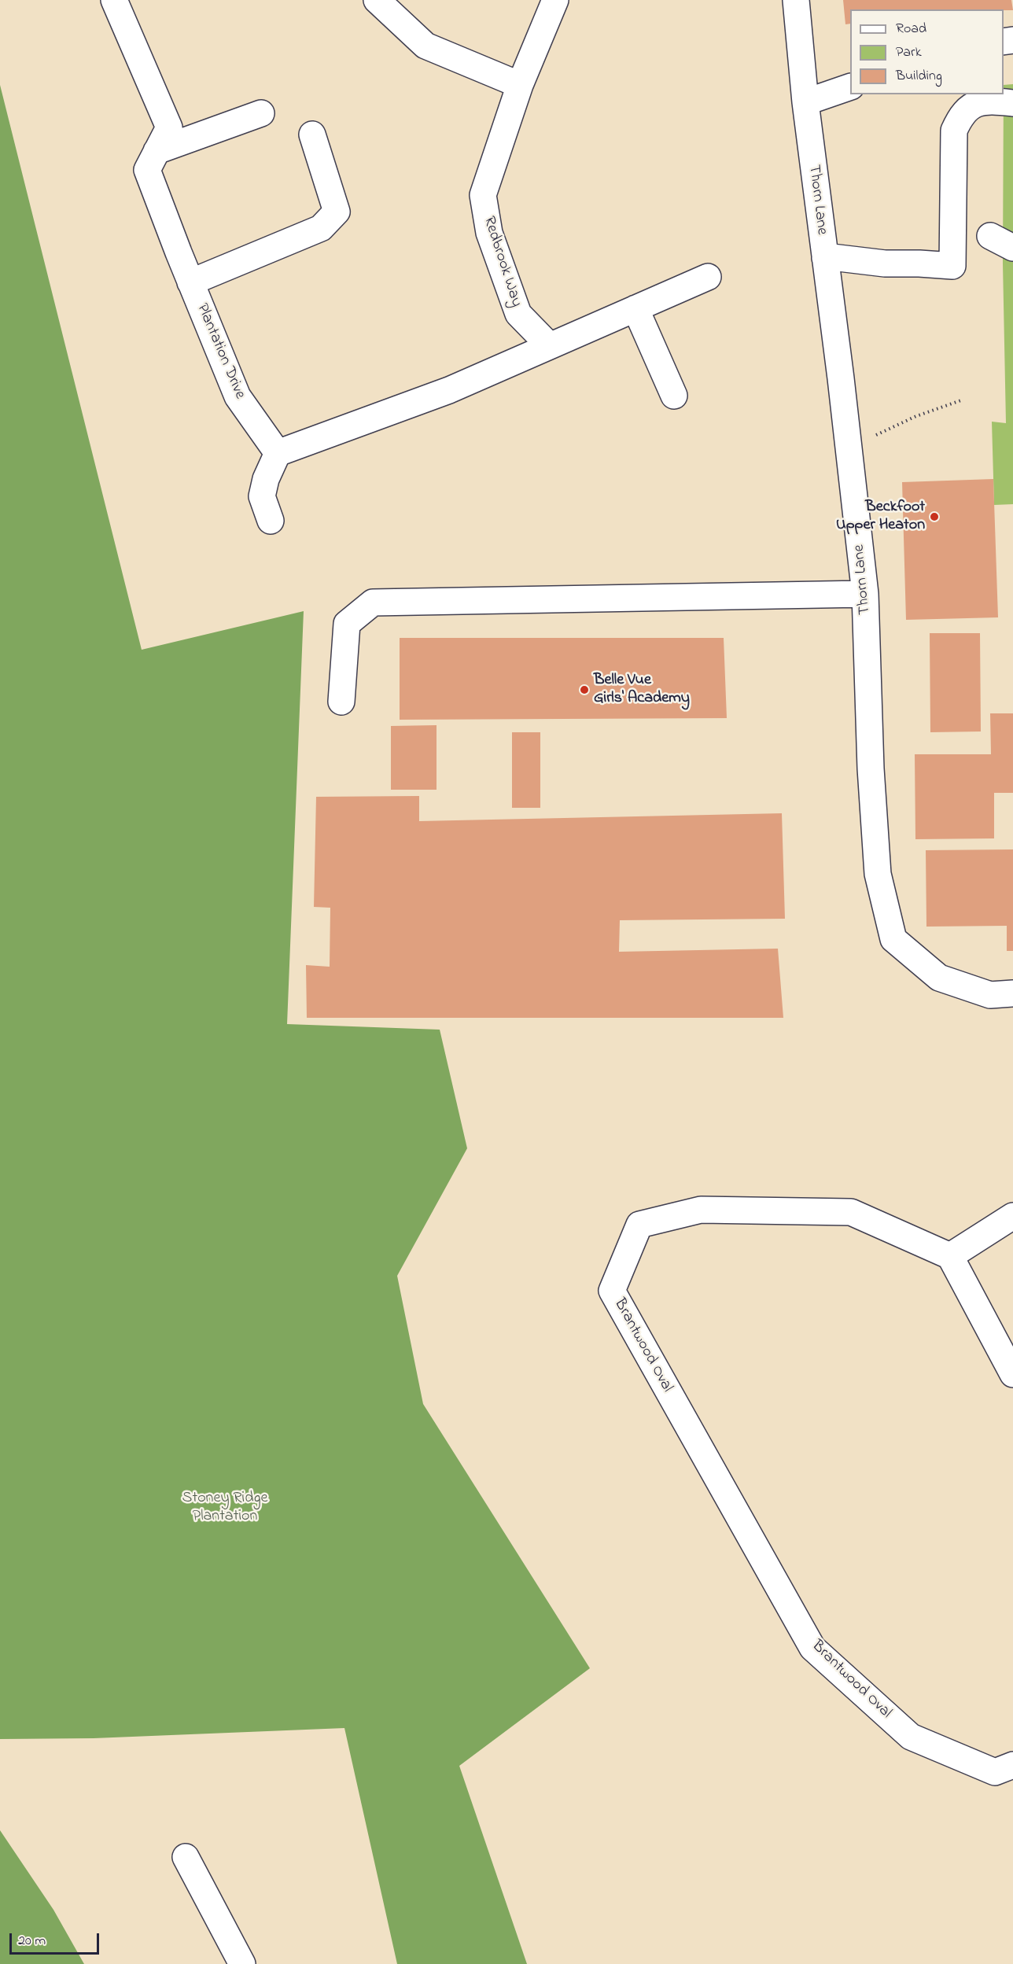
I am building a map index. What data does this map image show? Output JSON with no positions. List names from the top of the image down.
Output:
{
  "streets": {
    "street": [
      "Thorn Lane",
      "Redbrook Way",
      "Plantation Drive",
      "Brantwood Oval"
    ]
  },
  "parks": ["Stoney Ridge Plantation"],
  "places": ["Beckfoot Upper Heaton", "Belle Vue Girls' Academy"],
  "legend": ["Road", "Park", "Building"],
  "scale_bar": "20 m"
}
